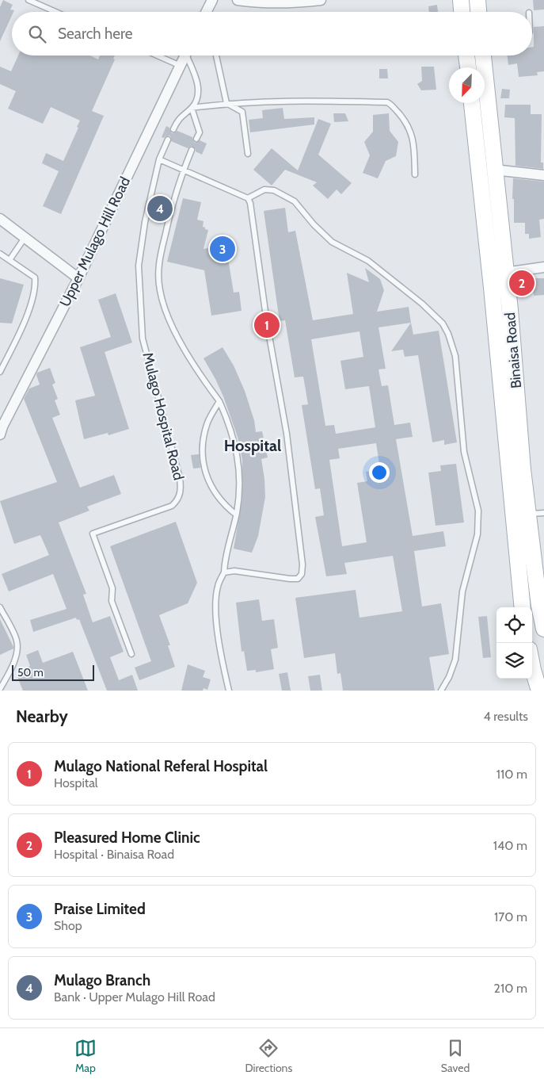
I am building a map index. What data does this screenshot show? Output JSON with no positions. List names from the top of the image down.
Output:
{
  "streets": {
    "main road": ["Binaisa Road"],
    "street": ["Upper Mulago Hill Road"],
    "lane": ["Mulago Hospital Road"]
  },
  "districts": ["Hospital"],
  "scale_bar": "50 m",
  "north": "bottom left",
  "page": {
    "search": "Search here",
    "pins": [
      "4",
      "3",
      "2",
      "1"
    ],
    "scale": "50 m",
    "heading": ["Nearby", "4 results"],
    "list": [
      {
        "mark": "1",
        "name": "Mulago National Referal Hospital",
        "note": "Hospital",
        "value": "110 m"
      },
      {
        "mark": "2",
        "name": "Pleasured Home Clinic",
        "note": "Hospital · Binaisa Road",
        "value": "140 m"
      },
      {
        "mark": "3",
        "name": "Praise Limited",
        "note": "Shop",
        "value": "170 m"
      },
      {
        "mark": "4",
        "name": "Mulago Branch",
        "note": "Bank · Upper Mulago Hill Road",
        "value": "210 m"
      }
    ],
    "nav": ["Map", "Directions", "Saved"]
  }
}
